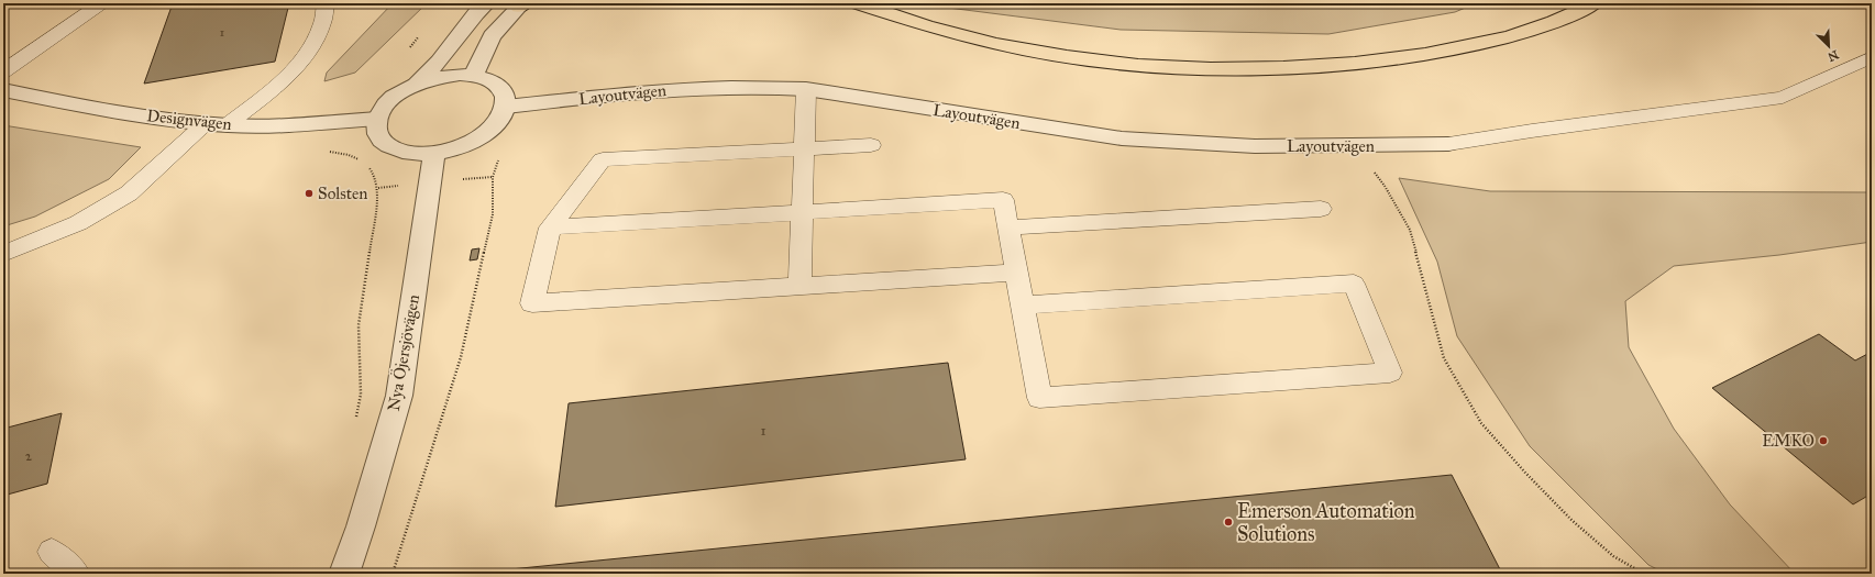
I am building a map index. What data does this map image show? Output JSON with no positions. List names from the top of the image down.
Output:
{
  "streets": {
    "street": ["Layoutvägen", "Designvägen", "Nya Öjersjövägen"]
  },
  "crossings": [
    ["Layoutvägen", "Designvägen"],
    ["Layoutvägen", "Nya Öjersjövägen"],
    ["Designvägen", "Nya Öjersjövägen"]
  ],
  "places": ["Solsten", "EMKO", "Emerson Automation Solutions"],
  "house_numbers": ["1", "1", "2"],
  "north": "bottom right"
}
